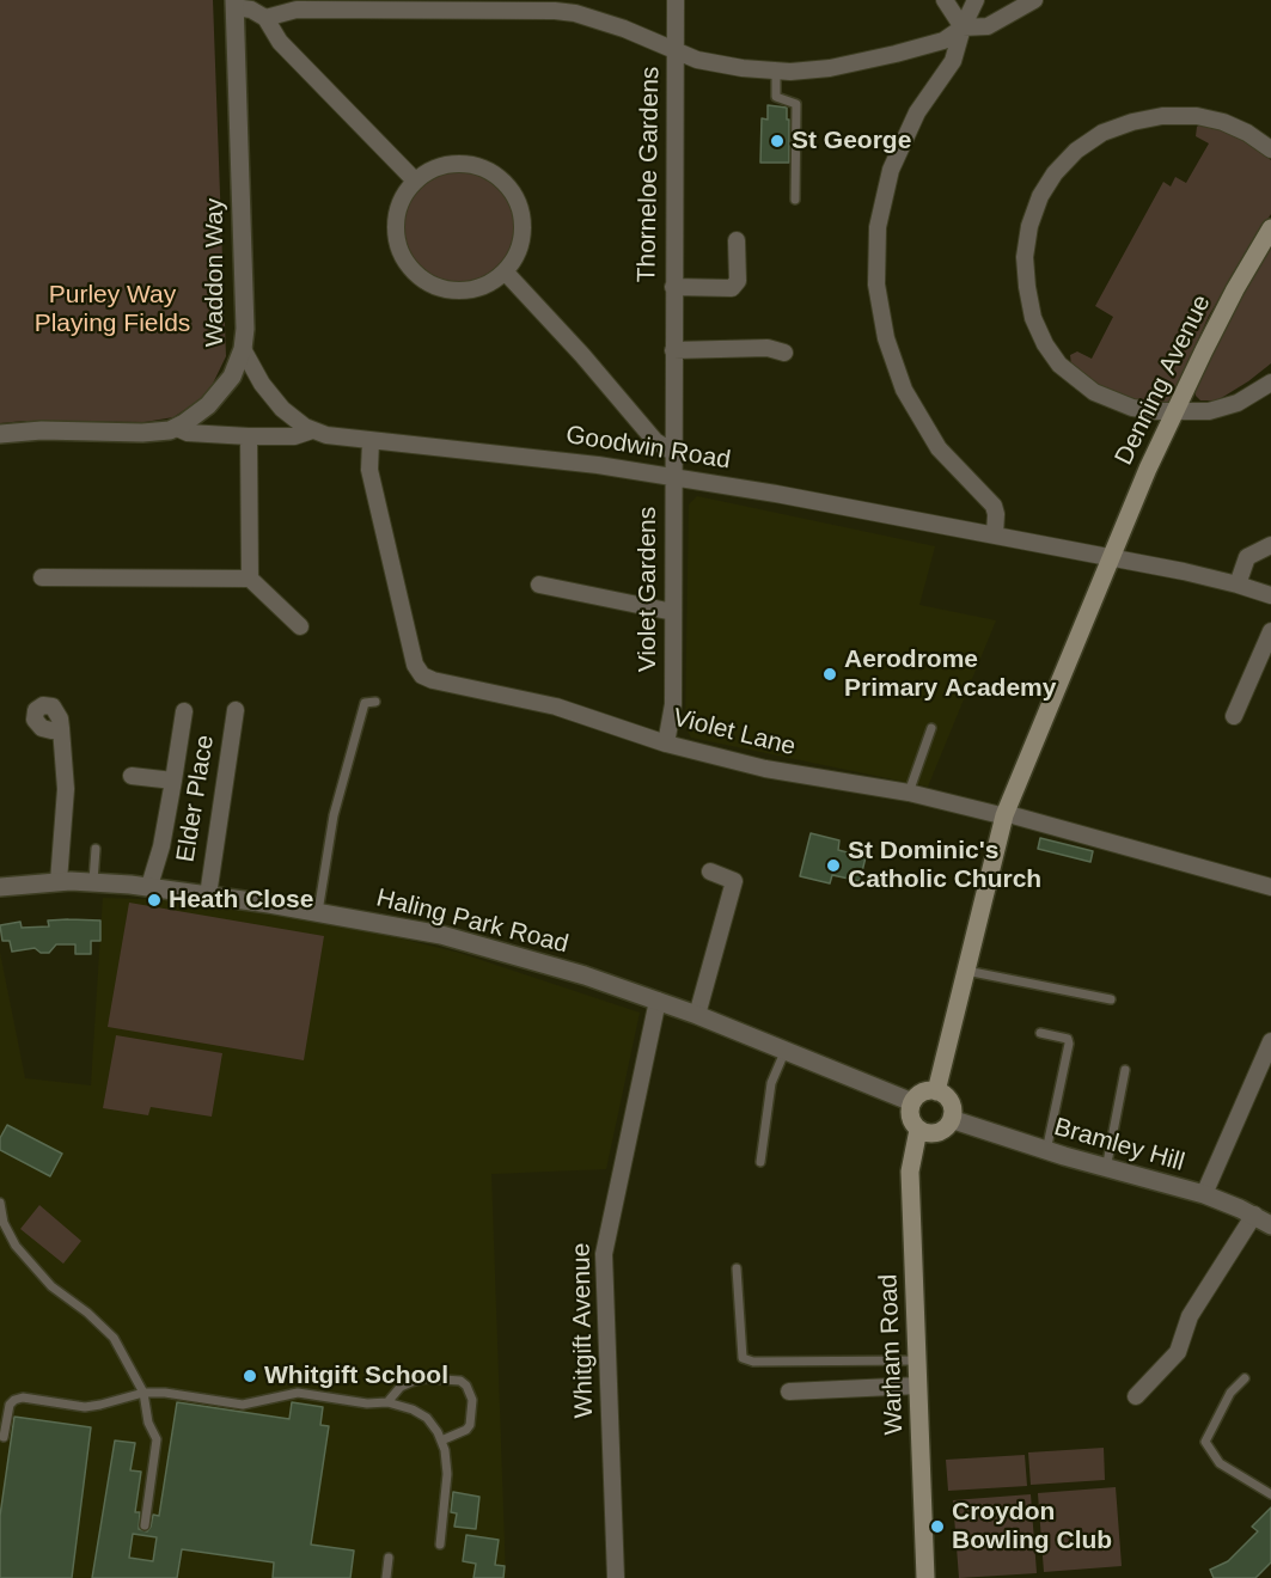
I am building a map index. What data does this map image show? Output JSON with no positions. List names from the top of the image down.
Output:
{
  "streets": {
    "main road": ["Denning Avenue", "Warham Road"],
    "street": [
      "Thorneloe Gardens",
      "Waddon Way",
      "Goodwin Road",
      "Violet Gardens",
      "Violet Lane",
      "Elder Place",
      "Haling Park Road",
      "Bramley Hill",
      "Whitgift Avenue"
    ]
  },
  "crossings": [
    ["Thorneloe Gardens", "Goodwin Road"],
    ["Thorneloe Gardens", "Violet Gardens"],
    ["Waddon Way", "Goodwin Road"],
    ["Denning Avenue", "Goodwin Road"],
    ["Goodwin Road", "Violet Gardens"],
    ["Goodwin Road", "Violet Lane"],
    ["Violet Gardens", "Violet Lane"],
    ["Elder Place", "Haling Park Road"],
    ["Haling Park Road", "Bramley Hill"],
    ["Haling Park Road", "Whitgift Avenue"],
    ["Haling Park Road", "Warham Road"],
    ["Bramley Hill", "Warham Road"]
  ],
  "parks": ["Purley Way Playing Fields"],
  "places": [
    "St George",
    "Aerodrome Primary Academy",
    "St Dominic's Catholic Church",
    "Heath Close",
    "Whitgift School",
    "Croydon Bowling Club"
  ]
}
